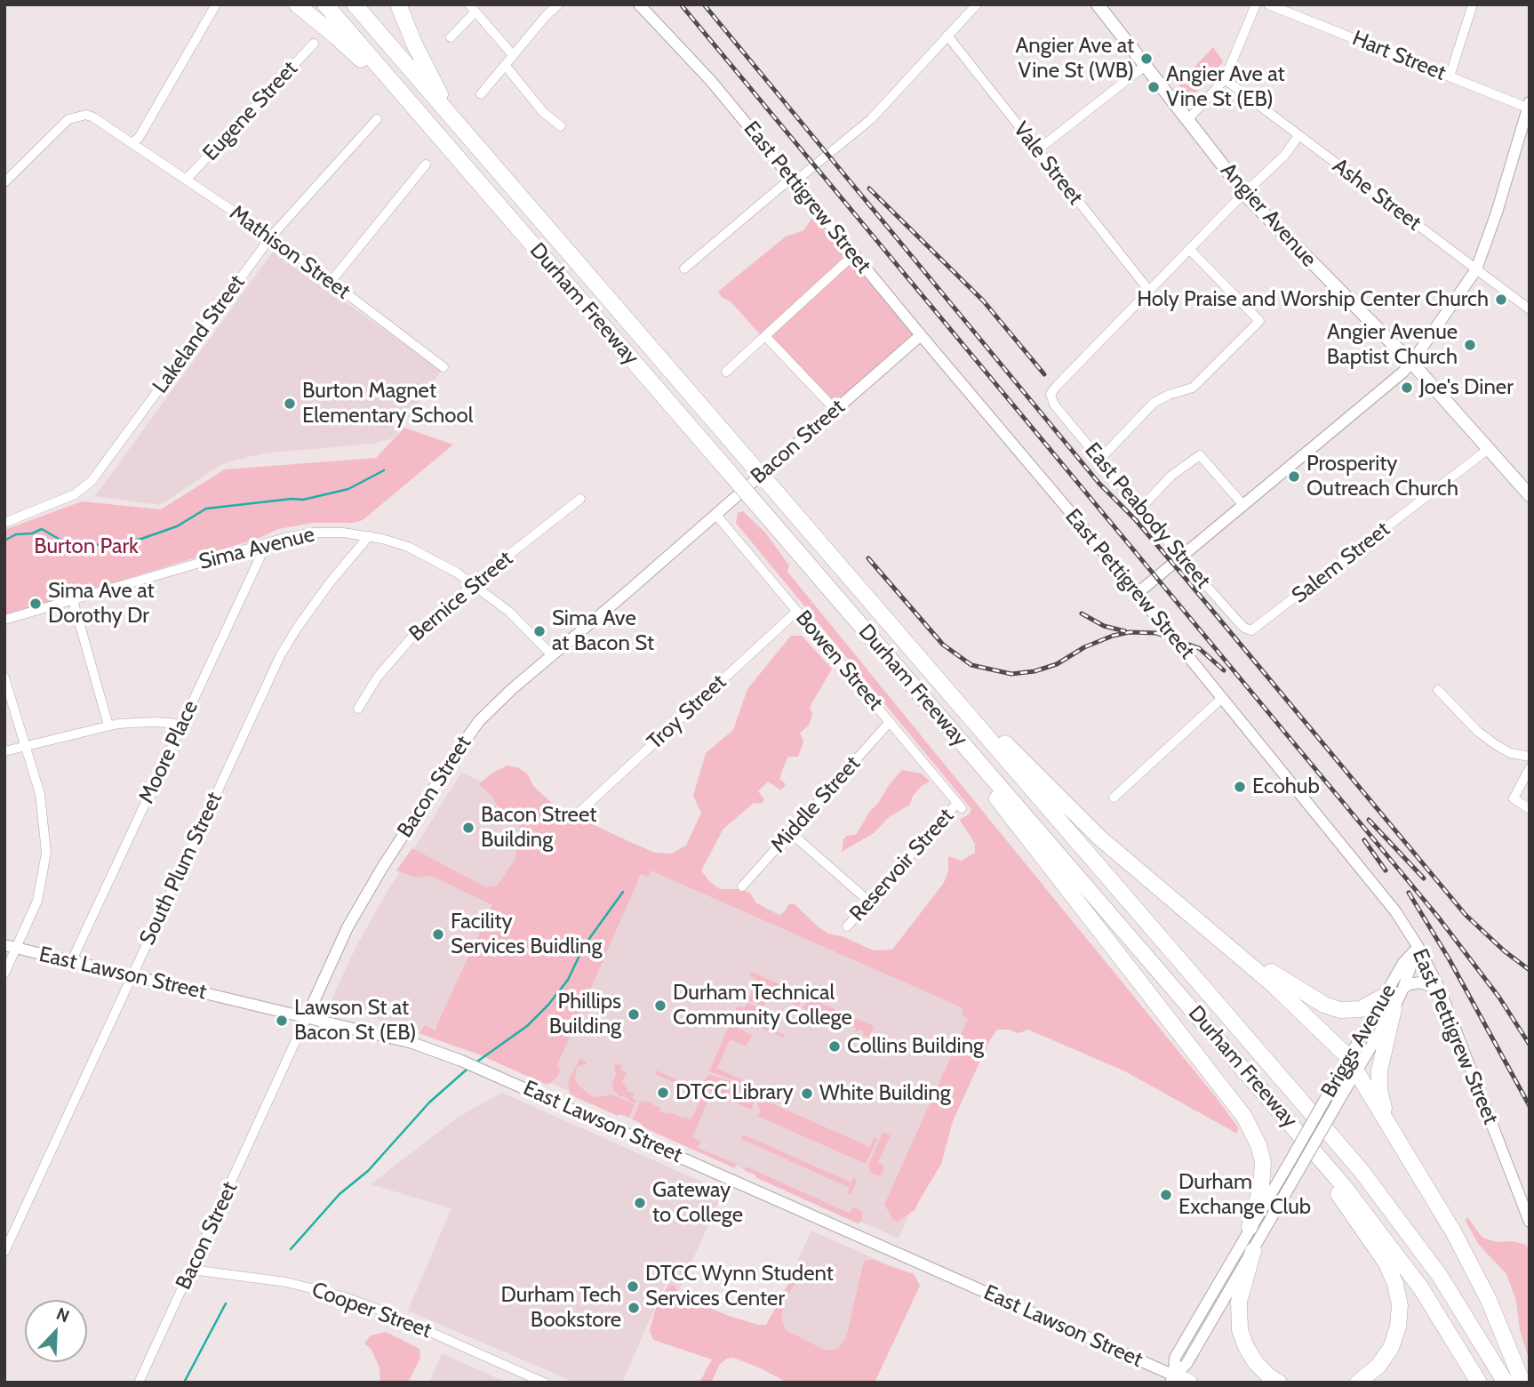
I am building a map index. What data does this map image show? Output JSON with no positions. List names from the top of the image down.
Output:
{
  "streets": {
    "highway": ["Durham Freeway"],
    "main road": ["Angier Avenue"],
    "street": [
      "Hart Street",
      "Eugene Street",
      "Vale Street",
      "Ashe Street",
      "East Pettigrew Street",
      "Mathison Street",
      "Lakeland Street",
      "Bacon Street",
      "East Peabody Street",
      "Sima Avenue",
      "Salem Street",
      "Bernice Street",
      "Bowen Street",
      "Troy Street",
      "Moore Place",
      "Middle Street",
      "Reservoir Street",
      "South Plum Street",
      "East Lawson Street",
      "Briggs Avenue",
      "Cooper Street"
    ]
  },
  "crossings": [
    ["Eugene Street", "Mathison Street"],
    ["Vale Street", "East Peabody Street"],
    ["East Pettigrew Street", "Bacon Street"],
    ["East Pettigrew Street", "Briggs Avenue"],
    ["Angier Avenue", "Salem Street"],
    ["Mathison Street", "Lakeland Street"],
    ["Bacon Street", "Sima Avenue"],
    ["Bacon Street", "Bowen Street"],
    ["Bacon Street", "East Lawson Street"],
    ["Bacon Street", "Cooper Street"],
    ["East Peabody Street", "Salem Street"],
    ["Sima Avenue", "Bernice Street"],
    ["Sima Avenue", "Moore Place"],
    ["Sima Avenue", "South Plum Street"],
    ["Bowen Street", "Troy Street"],
    ["Bowen Street", "Middle Street"],
    ["Bowen Street", "Reservoir Street"],
    ["Moore Place", "East Lawson Street"],
    ["South Plum Street", "East Lawson Street"],
    ["East Lawson Street", "Briggs Avenue"]
  ],
  "parks": ["Burton Park"],
  "places": [
    "Angier Ave at Vine St (WB)",
    "Angier Ave at Vine St (EB)",
    "Holy Praise and Worship Center Church",
    "Angier Avenue Baptist Church",
    "Joe's Diner",
    "Burton Magnet Elementary School",
    "Prosperity Outreach Church",
    "Sima Ave at Dorothy Dr",
    "Sima Ave at Bacon St",
    "Ecohub",
    "Bacon Street Building",
    "Facility Services Buidling",
    "Durham Technical Community College",
    "Phillips Building",
    "Lawson St at Bacon St (EB)",
    "Collins Building",
    "DTCC Library",
    "White Building",
    "Durham Exchange Club",
    "Gateway to College",
    "DTCC Wynn Student Services Center",
    "Durham Tech Bookstore"
  ],
  "north": "top right"
}
